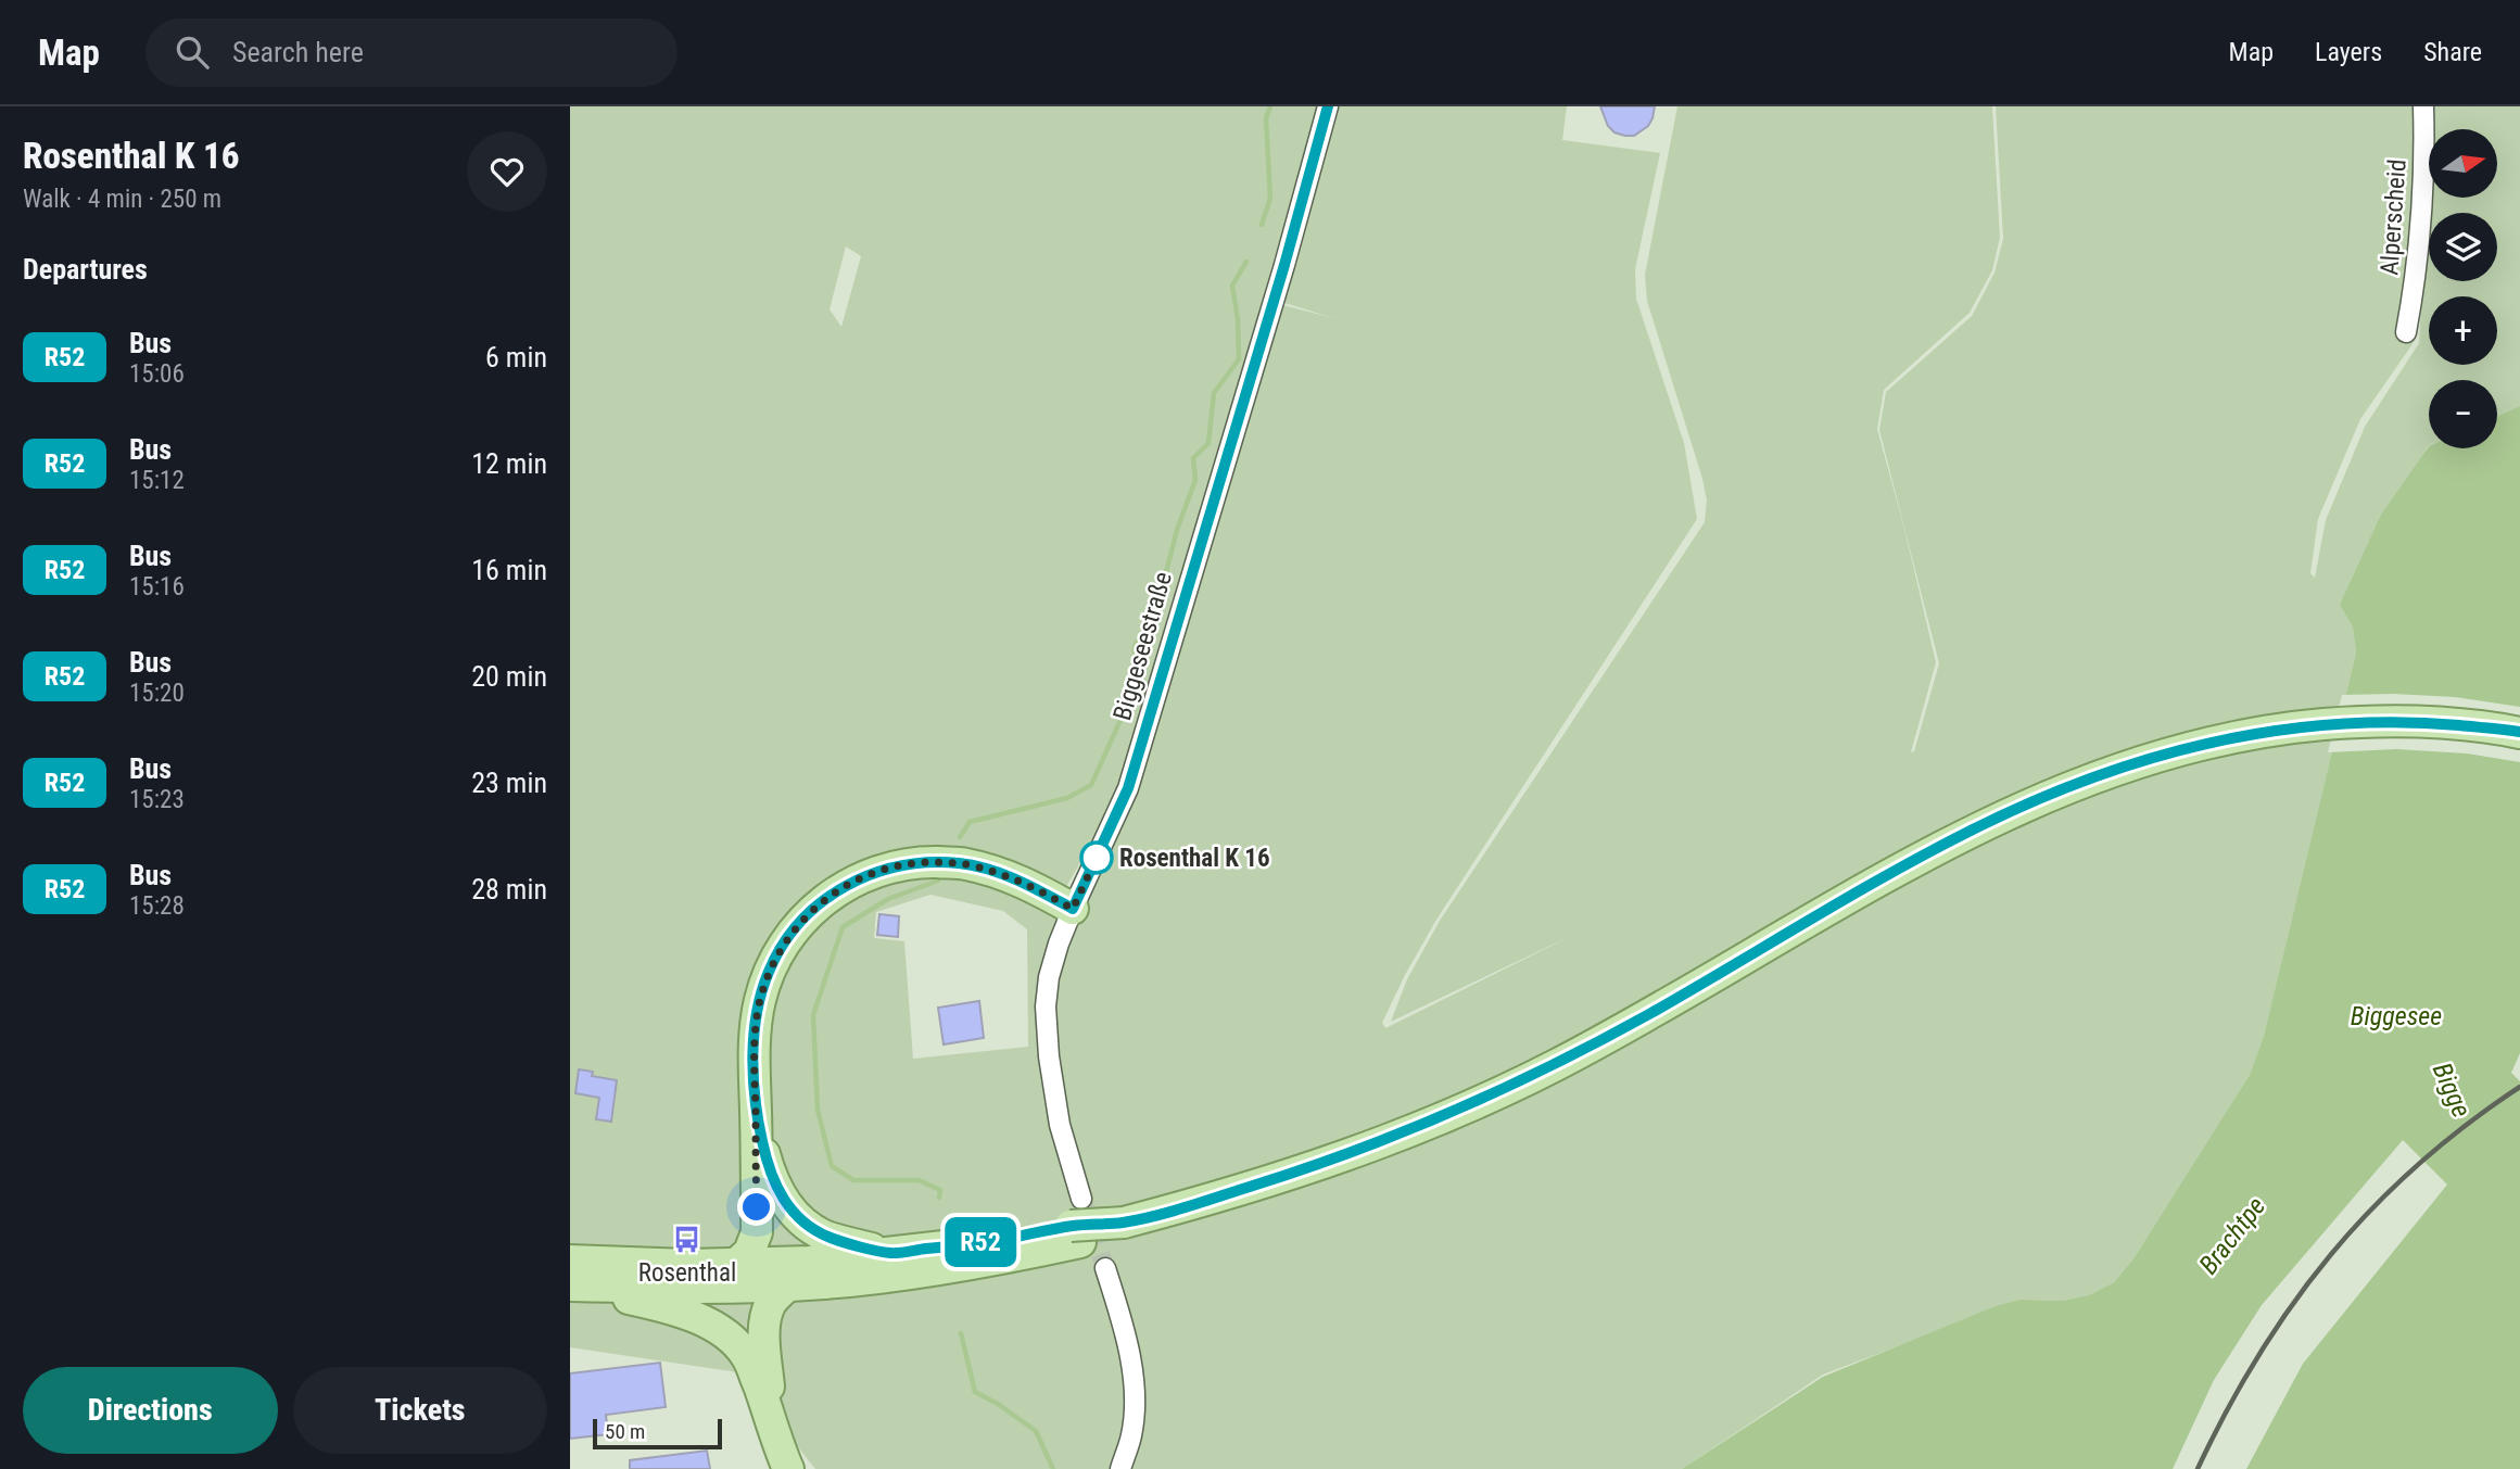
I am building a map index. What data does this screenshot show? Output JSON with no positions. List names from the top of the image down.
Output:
{
  "streets": {
    "street": ["Alperscheid", "Biggeseestraße"]
  },
  "water": ["Biggesee", "Bigge", "Brachtpe"],
  "places": {
    "other": ["Rosenthal K 16"],
    "bus stop": ["Rosenthal"]
  },
  "lines": ["bus line R52"],
  "scale_bar": "50 m",
  "north": "right",
  "page": {
    "header": "Map",
    "search": "Search here",
    "nav": ["Map", "Layers", "Share"],
    "heading": [
      ["Rosenthal K 16", "Walk · 4 min · 250 m"],
      "Departures"
    ],
    "on_map": "R52",
    "map_buttons": ["+", "−"],
    "list": [
      {
        "mark": "R52",
        "name": "Bus",
        "note": "15:06",
        "value": "6 min"
      },
      {
        "mark": "R52",
        "name": "Bus",
        "note": "15:12",
        "value": "12 min"
      },
      {
        "mark": "R52",
        "name": "Bus",
        "note": "15:16",
        "value": "16 min"
      },
      {
        "mark": "R52",
        "name": "Bus",
        "note": "15:20",
        "value": "20 min"
      },
      {
        "mark": "R52",
        "name": "Bus",
        "note": "15:23",
        "value": "23 min"
      },
      {
        "mark": "R52",
        "name": "Bus",
        "note": "15:28",
        "value": "28 min"
      }
    ],
    "buttons": ["Directions", "Tickets"],
    "scale": "50 m"
  }
}
